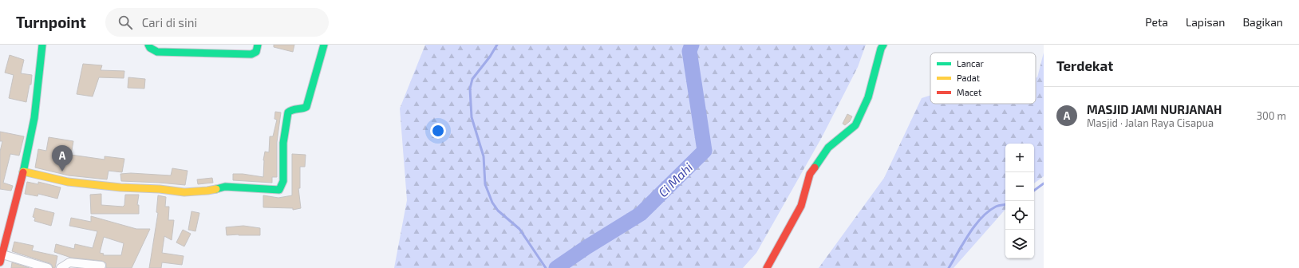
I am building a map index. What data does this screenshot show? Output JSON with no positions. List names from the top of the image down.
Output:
{
  "water": ["Ci Mahi"],
  "legend": ["Lancar", "Padat", "Macet"],
  "page": {
    "header": "Turnpoint",
    "search": "Cari di sini",
    "nav": ["Peta", "Lapisan", "Bagikan"],
    "heading": "Terdekat",
    "list": [
      {
        "mark": "A",
        "name": "MASJID JAMI NURJANAH",
        "note": "Masjid · Jalan Raya Cisapua",
        "value": "300 m"
      }
    ],
    "map_buttons": ["+", "−"],
    "pins": "A"
  }
}
